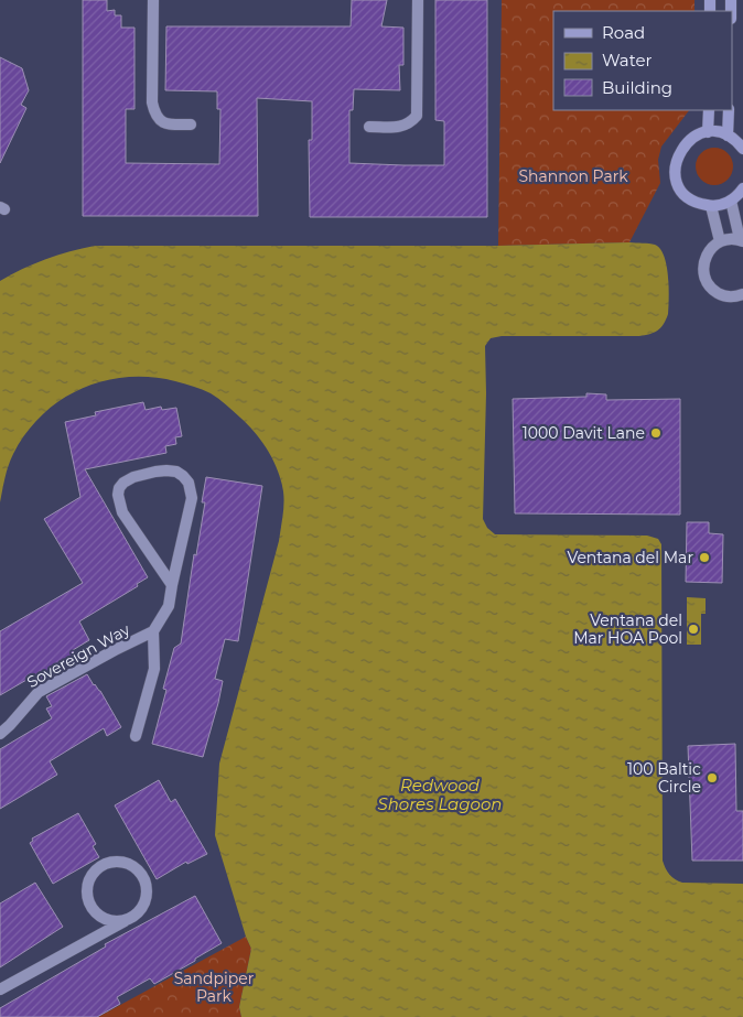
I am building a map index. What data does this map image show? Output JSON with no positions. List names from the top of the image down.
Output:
{
  "streets": {
    "street": ["Sovereign Way"]
  },
  "water": ["Redwood Shores Lagoon"],
  "parks": ["Shannon Park", "Sandpiper Park"],
  "places": [
    "1000 Davit Lane",
    "Ventana del Mar",
    "Ventana del Mar HOA Pool",
    "100 Baltic Circle"
  ],
  "legend": ["Road", "Water", "Building"]
}
